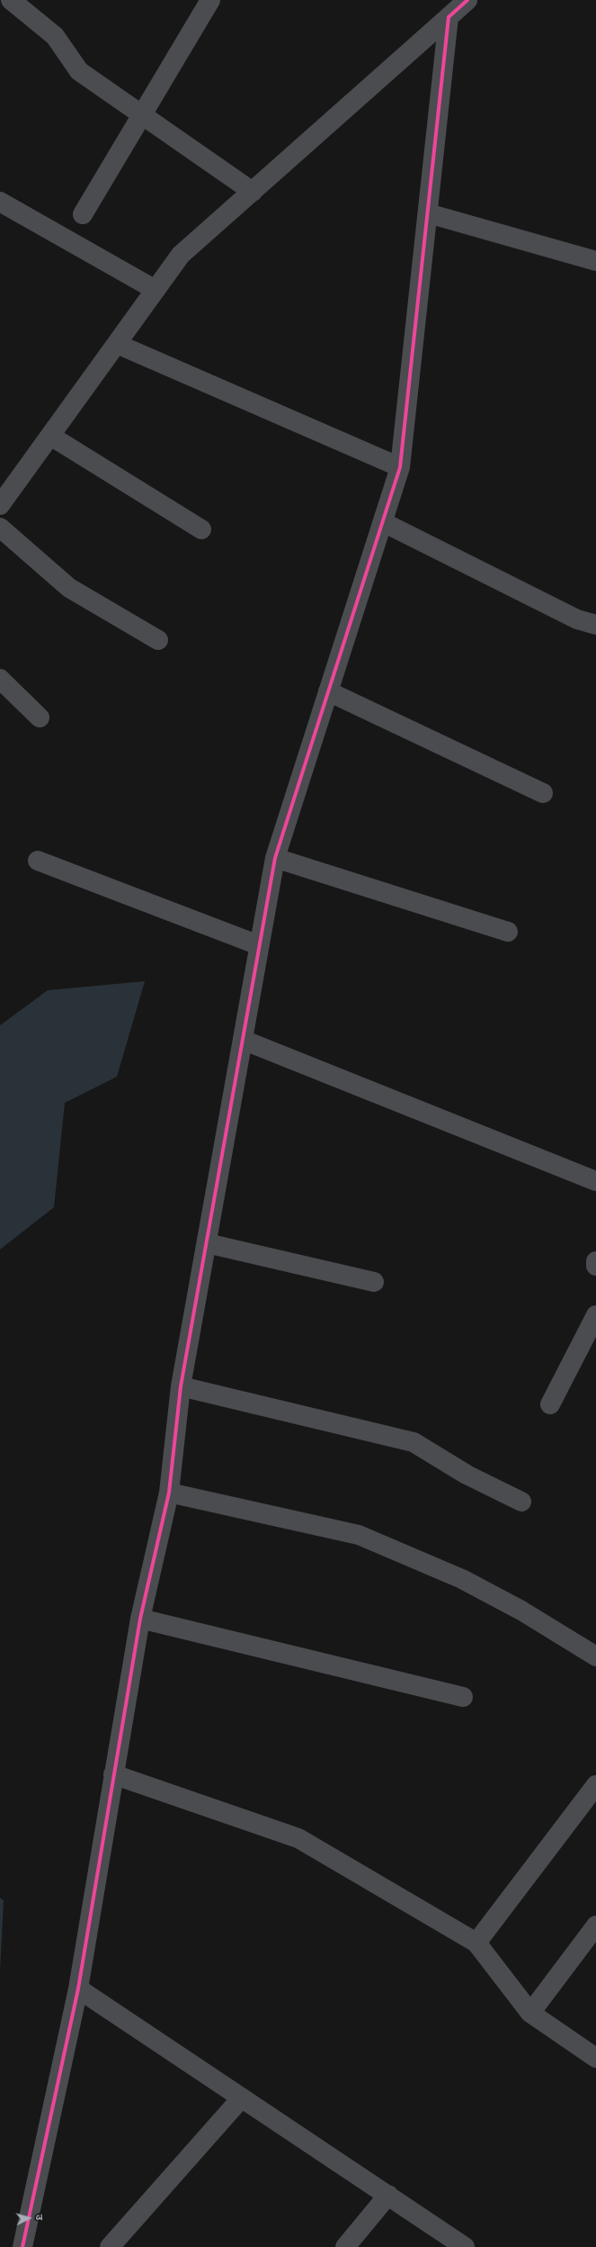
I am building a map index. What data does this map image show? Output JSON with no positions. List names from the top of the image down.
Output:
{
  "north": "right"
}
